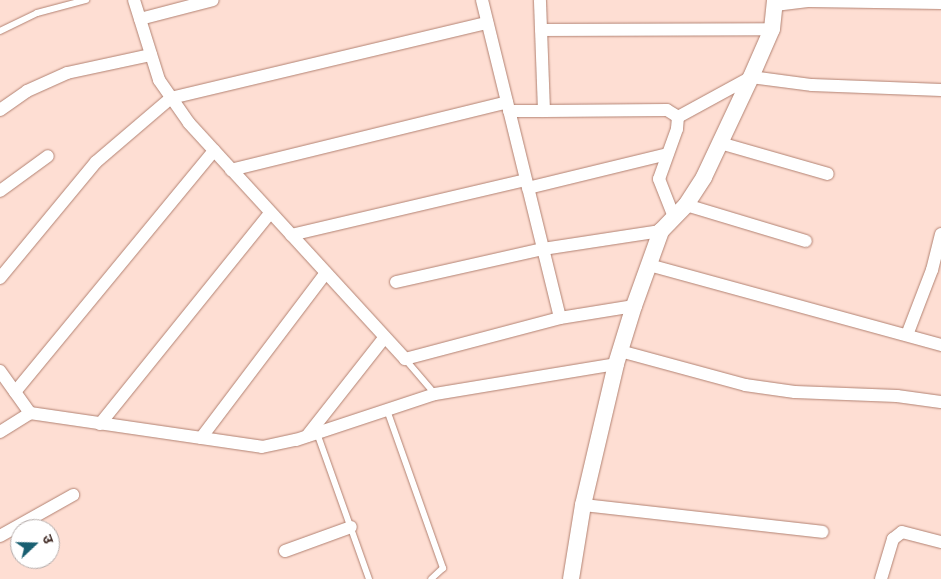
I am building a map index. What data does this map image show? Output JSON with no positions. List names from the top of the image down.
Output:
{
  "north": "right"
}
